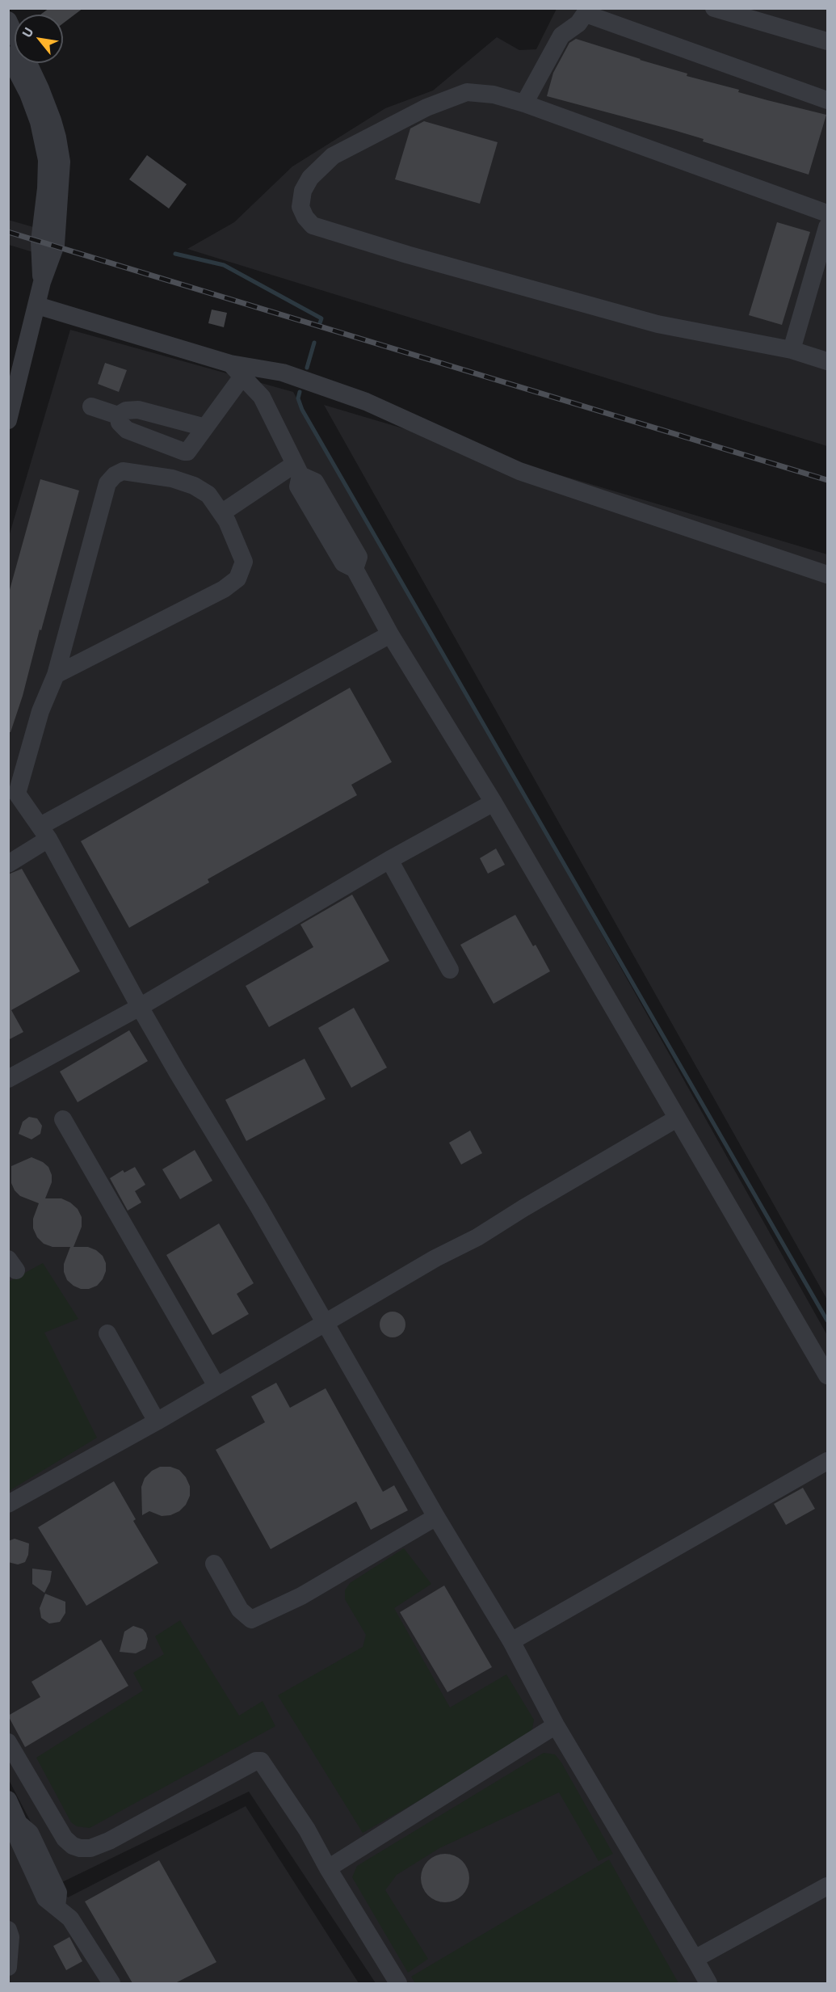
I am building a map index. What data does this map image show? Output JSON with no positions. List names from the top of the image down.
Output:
{
  "north": "top left"
}
